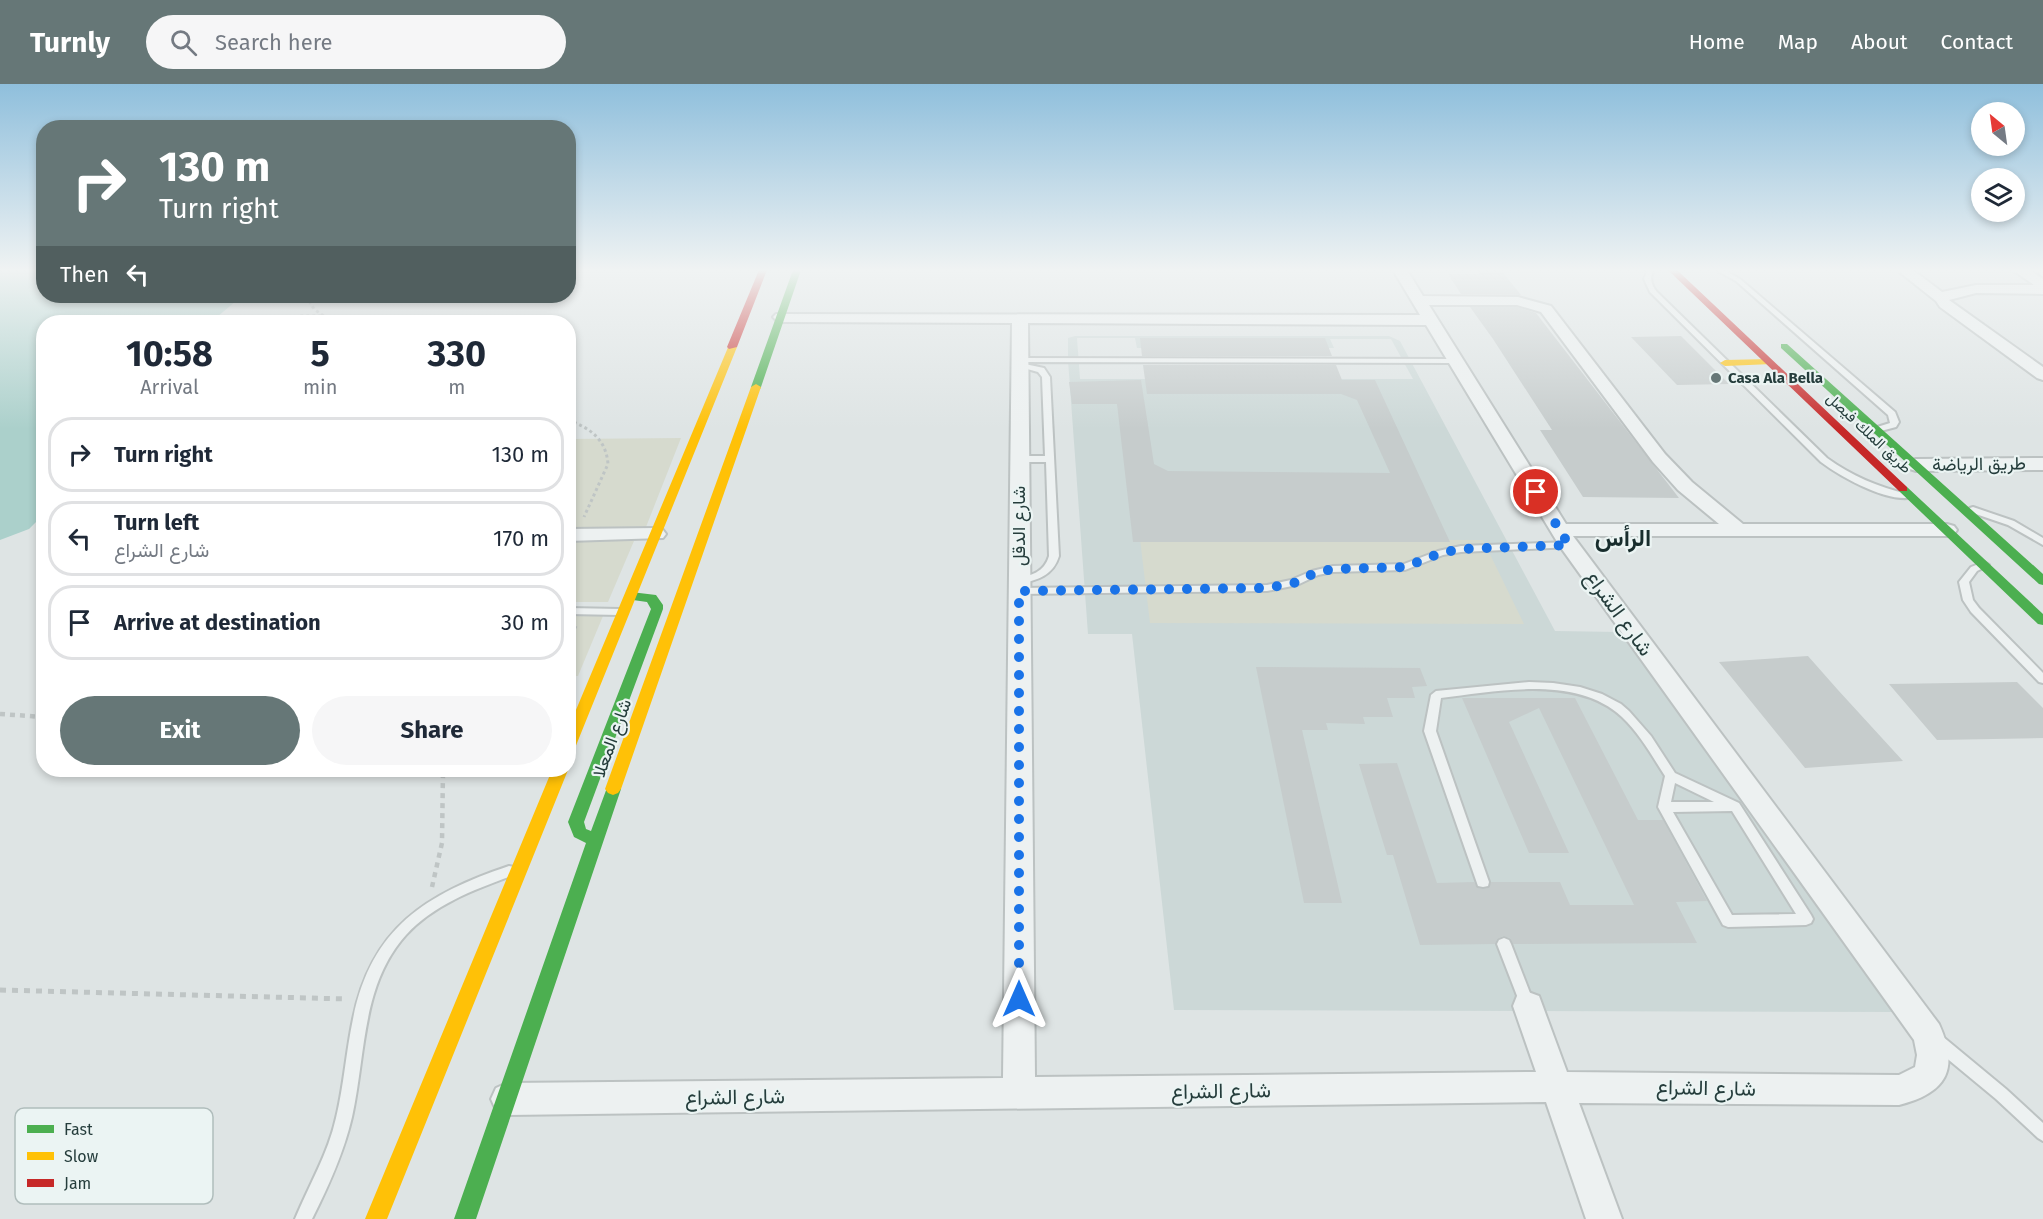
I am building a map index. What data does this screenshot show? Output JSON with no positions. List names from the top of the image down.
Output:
{
  "streets": {
    "street": [
      "طريق الملك فيصل",
      "طريق الرياضة",
      "شارع الدقل",
      "شارع الشراع",
      "شارع المعلا"
    ]
  },
  "crossings": [
    ["طريق الملك فيصل", "طريق الرياضة"],
    ["شارع الدقل", "شارع الشراع"],
    ["شارع الشراع", "شارع المعلا"]
  ],
  "districts": ["الرأس"],
  "places": ["Casa Ala Bella"],
  "legend": ["Fast", "Slow", "Jam"],
  "north": "top left",
  "page": {
    "header": "Turnly",
    "search": "Search here",
    "nav": [
      "Home",
      "Map",
      "About",
      "Contact"
    ],
    "turn": ["130 m", "Turn right"],
    "then": "Then",
    "eta": [
      "10:58",
      "Arrival",
      "5",
      "min",
      "330",
      "m"
    ],
    "list": [
      {
        "name": "Turn right",
        "value": "130 m"
      },
      {
        "name": "Turn left",
        "note": "شارع الشراع",
        "value": "170 m"
      },
      {
        "name": "Arrive at destination",
        "value": "30 m"
      }
    ],
    "buttons": ["Exit", "Share"]
  }
}
